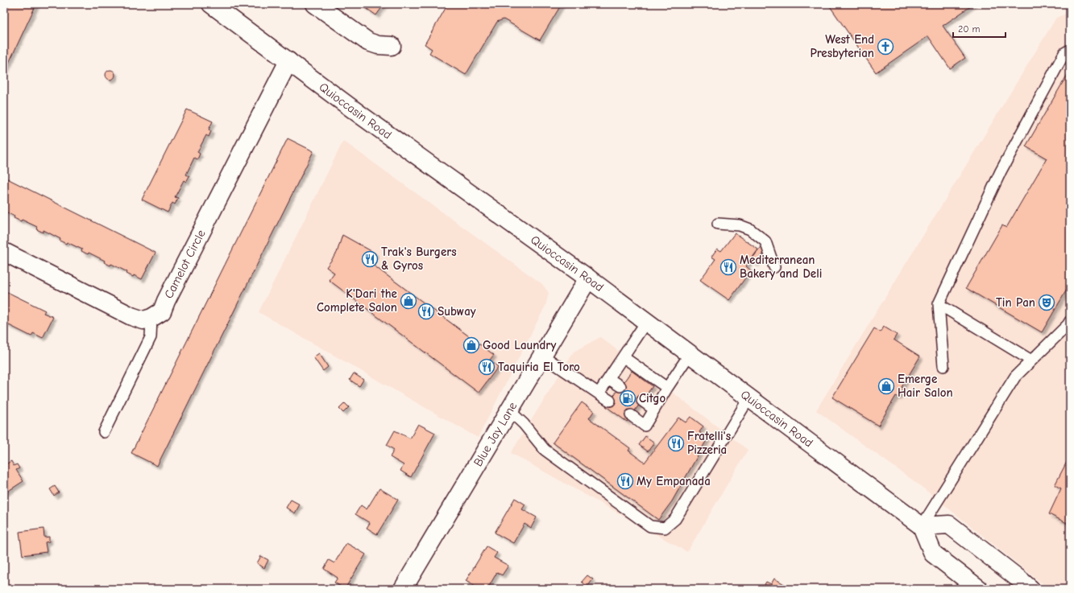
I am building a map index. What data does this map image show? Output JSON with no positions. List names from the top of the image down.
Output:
{
  "streets": {
    "main road": ["Quioccasin Road", "Camelot Circle", "Blue Jay Lane"]
  },
  "crossings": [
    ["Quioccasin Road", "Camelot Circle"],
    ["Quioccasin Road", "Blue Jay Lane"]
  ],
  "places": {
    "church": ["West End Presbyterian"],
    "restaurant": [
      "Trak's Burgers & Gyros",
      "Mediterranean Bakery and Deli",
      "Subway",
      "Taquiria El Toro",
      "Fratelli's Pizzeria",
      "My Empanada"
    ],
    "shop": ["K'Dari the Complete Salon", "Good Laundry", "Emerge Hair Salon"],
    "theatre": ["Tin Pan"],
    "fuel station": ["Citgo"]
  },
  "scale_bar": "20 m"
}
